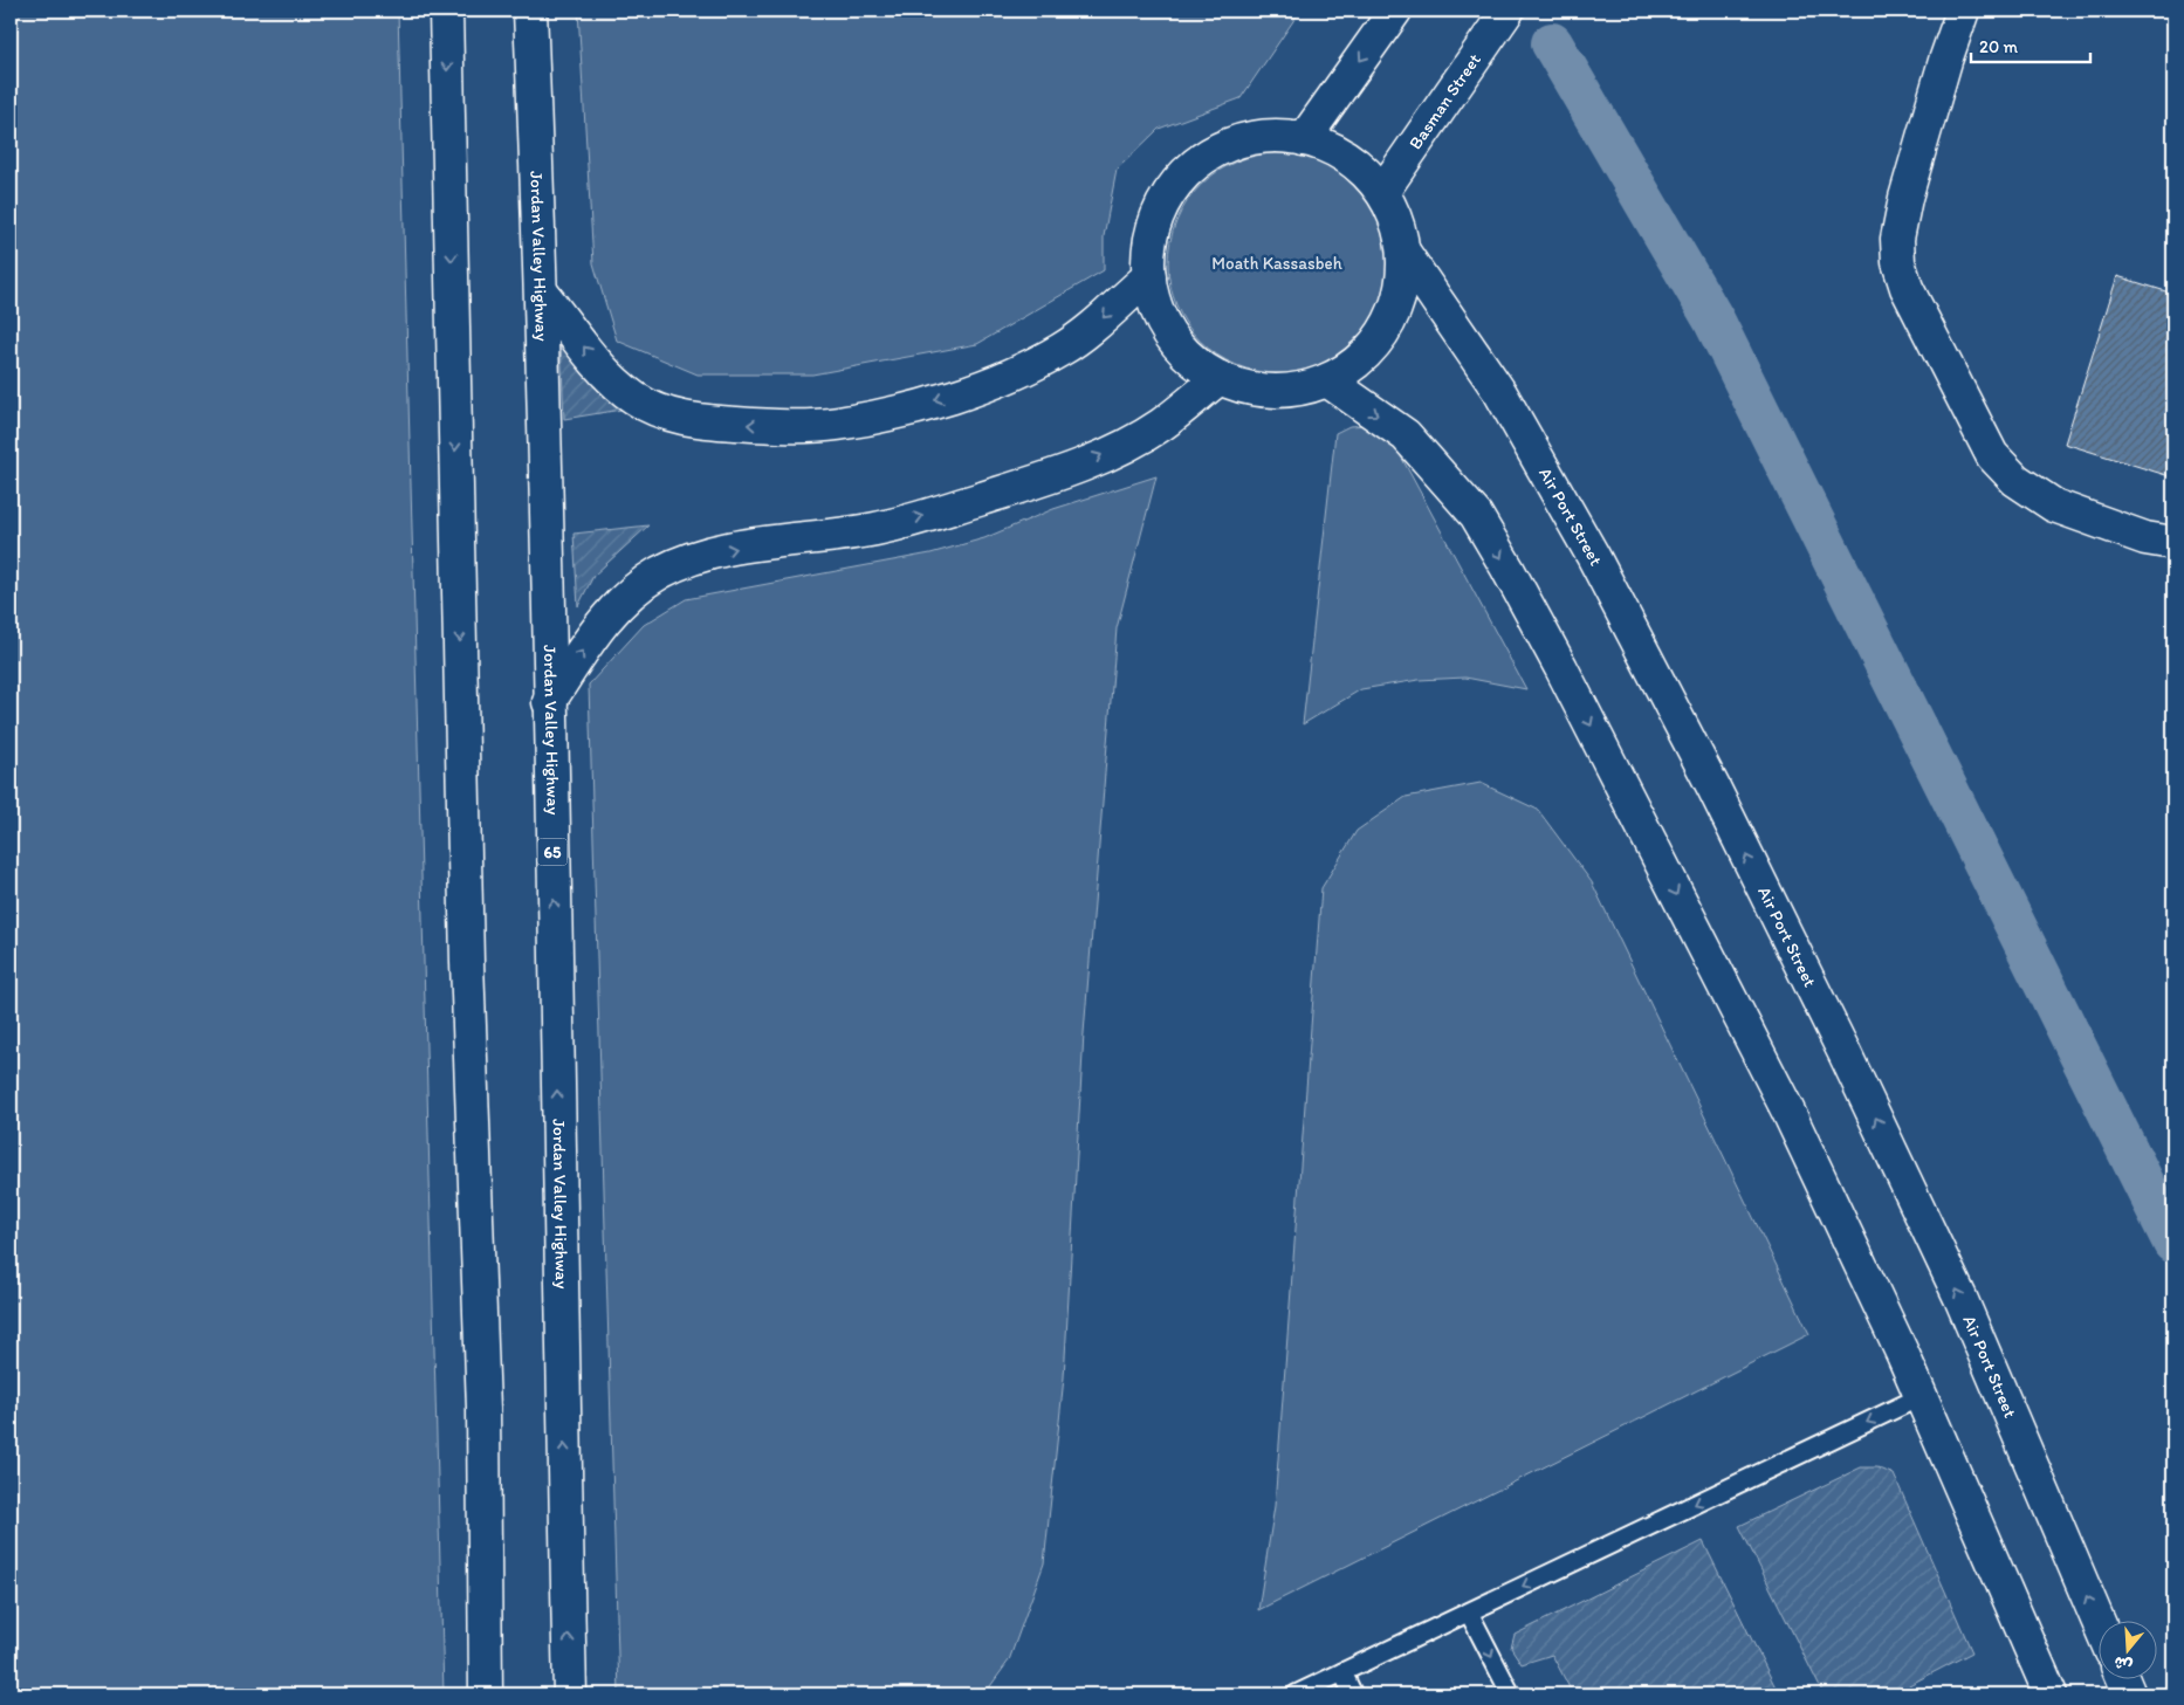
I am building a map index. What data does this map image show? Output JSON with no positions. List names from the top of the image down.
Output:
{
  "streets": {
    "main road": [
      "Basman Street",
      "Jordan Valley Highway",
      "Air Port Street",
      "65"
    ]
  },
  "parks": ["Moath Kassasbeh"],
  "scale_bar": "20 m",
  "north": "bottom"
}
